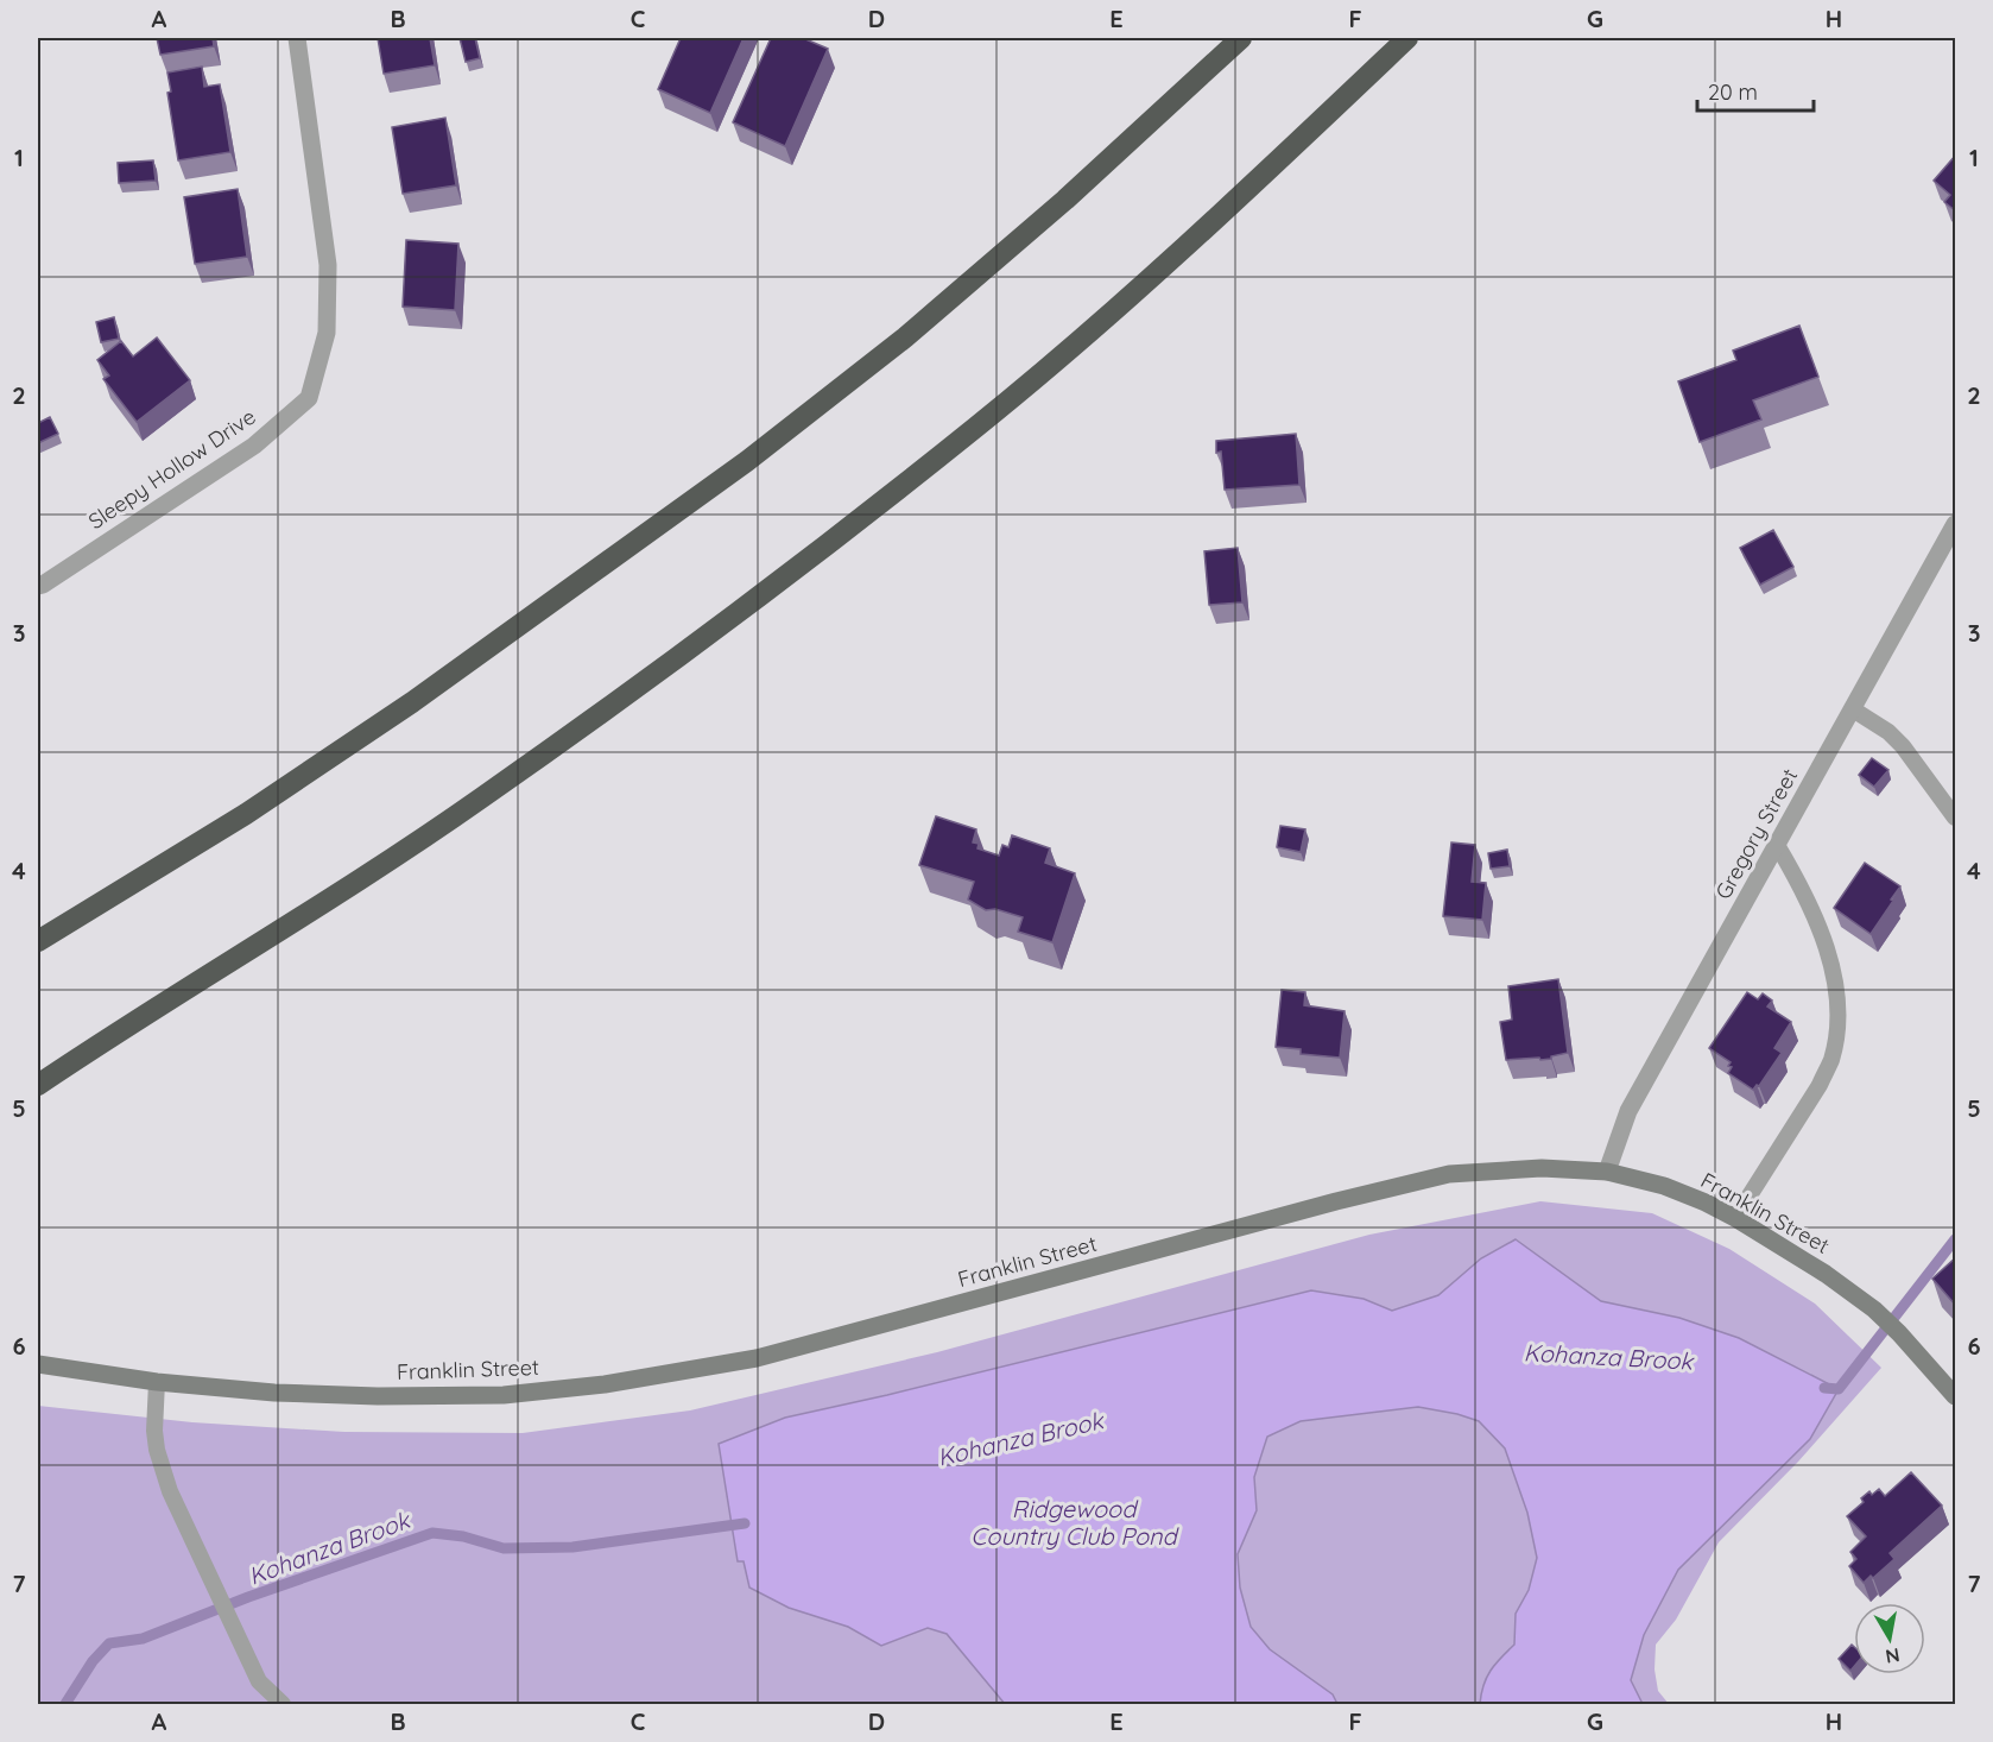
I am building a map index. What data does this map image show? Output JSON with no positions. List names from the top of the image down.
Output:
{
  "streets": {
    "main road": ["Franklin Street"],
    "street": ["Sleepy Hollow Drive", "Gregory Street"]
  },
  "crossings": [
    ["Gregory Street", "Franklin Street"]
  ],
  "water": ["Kohanza Brook", "Ridgewood Country Club Pond"],
  "scale_bar": "20 m",
  "north": "bottom",
  "grid": {
    "columns": [
      "A",
      "B",
      "C",
      "D",
      "E",
      "F",
      "G",
      "H"
    ],
    "rows": [
      "1",
      "2",
      "3",
      "4",
      "5",
      "6",
      "7"
    ]
  }
}
